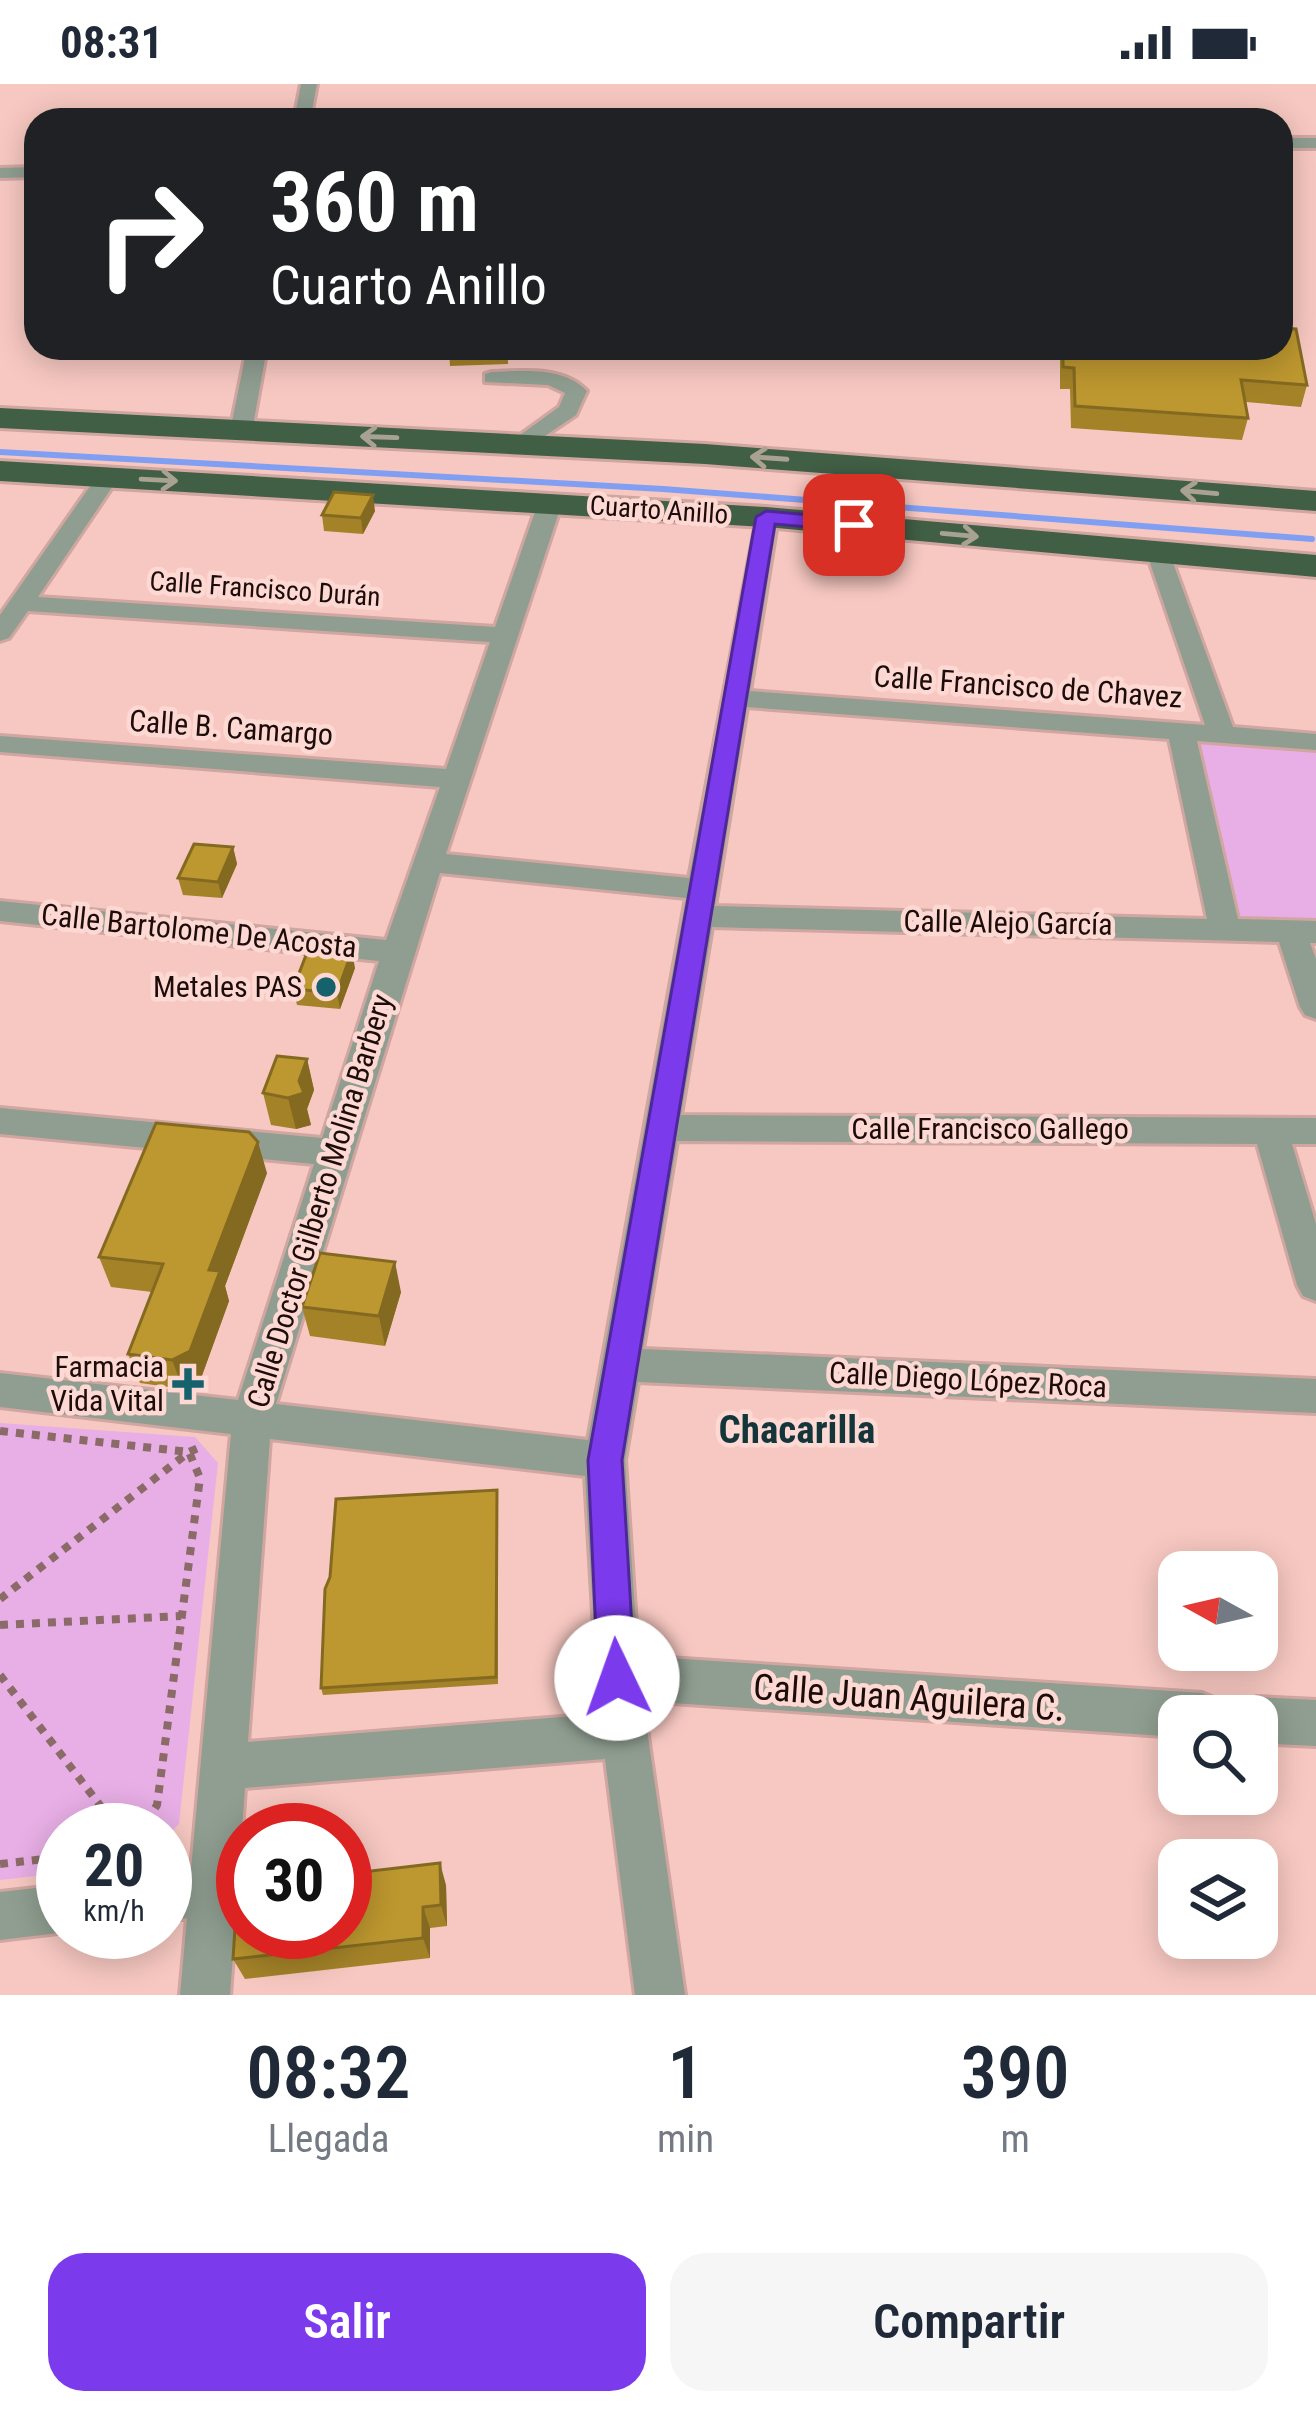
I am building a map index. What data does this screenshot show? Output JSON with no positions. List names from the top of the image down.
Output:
{
  "streets": {
    "highway": ["Cuarto Anillo"],
    "street": [
      "Calle Francisco Durán",
      "Calle Francisco de Chavez",
      "Calle B. Camargo",
      "Calle Alejo García",
      "Calle Bartolome De Acosta",
      "Calle Francisco Gallego",
      "Calle Doctor Gilberto Molina Barbery",
      "Calle Diego López Roca",
      "Calle Juan Aguilera C."
    ]
  },
  "crossings": [
    ["Cuarto Anillo", "Calle Doctor Gilberto Molina Barbery"],
    ["Calle Francisco Durán", "Calle Doctor Gilberto Molina Barbery"],
    ["Calle B. Camargo", "Calle Doctor Gilberto Molina Barbery"],
    ["Calle Alejo García", "Calle Doctor Gilberto Molina Barbery"],
    ["Calle Bartolome De Acosta", "Calle Doctor Gilberto Molina Barbery"]
  ],
  "districts": ["Chacarilla"],
  "places": {
    "other": ["Metales PAS"],
    "health": ["Farmacia Vida Vital"]
  },
  "north": "left",
  "page": {
    "status": "08:31",
    "turn": ["360 m", "Cuarto Anillo"],
    "speed": "20 km/h",
    "limit": "30",
    "eta": [
      "08:32",
      "Llegada",
      "1",
      "min",
      "390",
      "m"
    ],
    "buttons": ["Salir", "Compartir"]
  }
}
